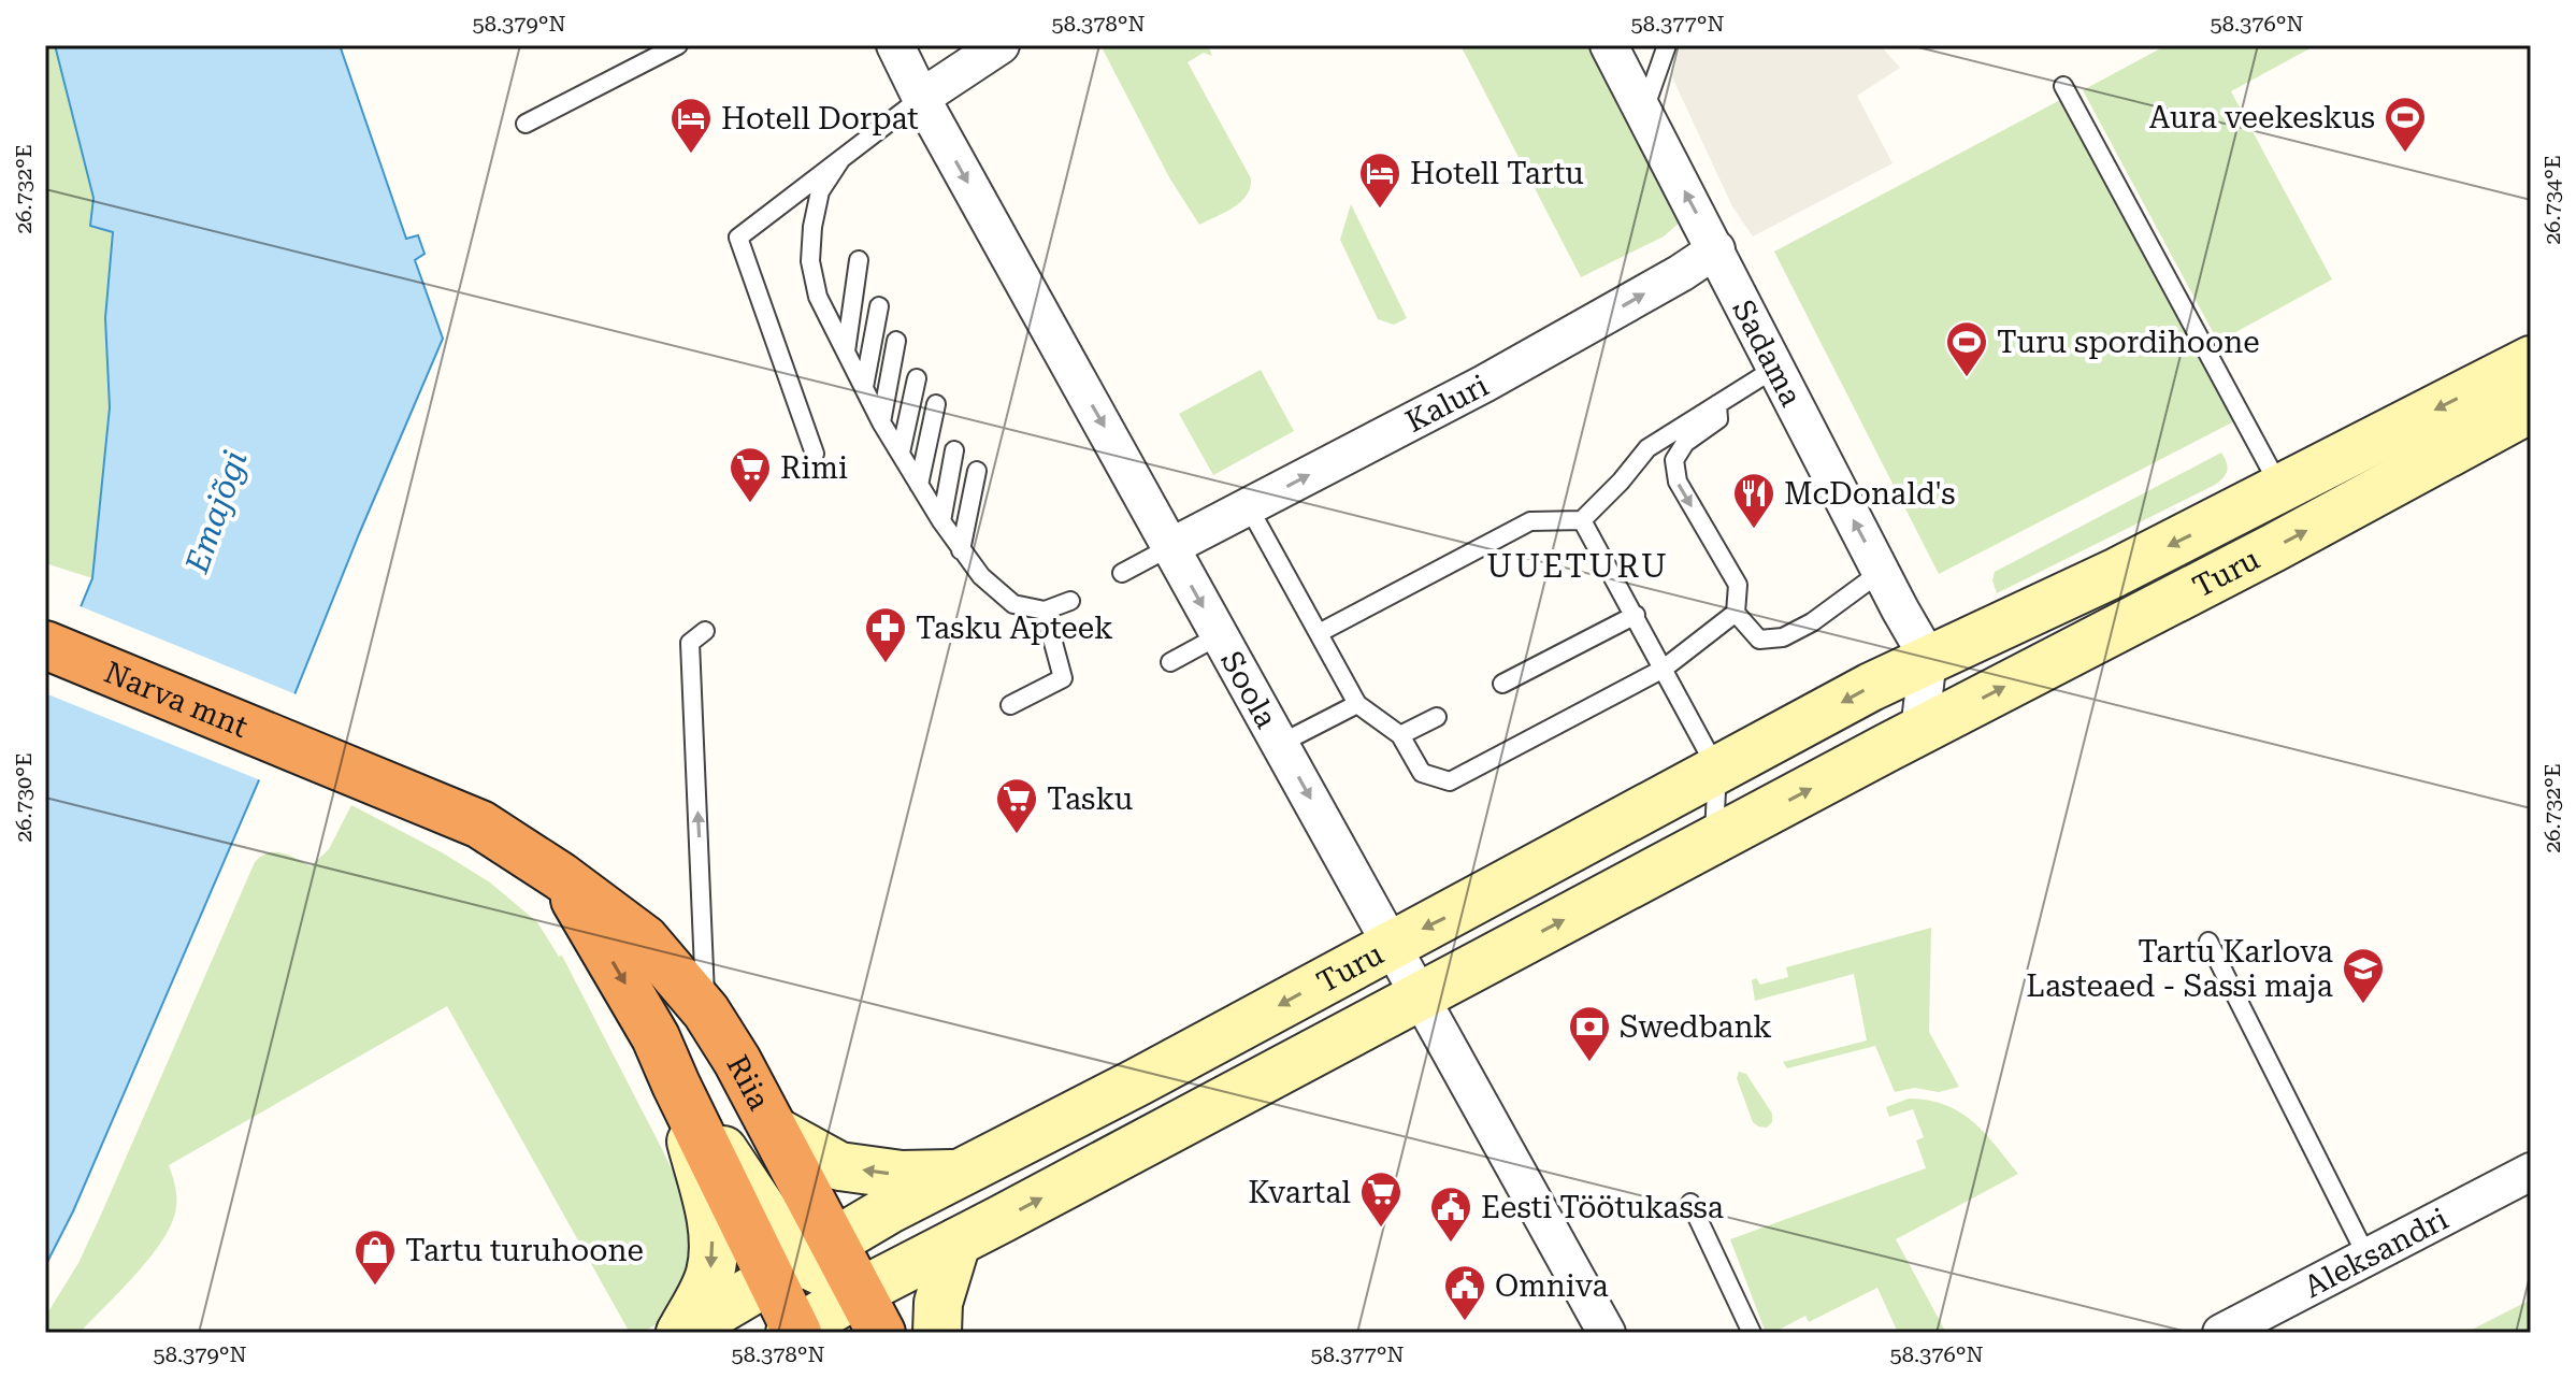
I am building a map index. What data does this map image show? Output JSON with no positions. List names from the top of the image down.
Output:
{
  "streets": {
    "highway": ["Narva mnt", "Riia"],
    "main road": ["Turu"],
    "street": [
      "Sadama",
      "Kaluri",
      "Soola",
      "Aleksandri"
    ]
  },
  "crossings": [
    ["Sadama", "Kaluri"],
    ["Sadama", "Turu"],
    ["Kaluri", "Soola"],
    ["Turu", "Soola"],
    ["Turu", "Riia"],
    ["Narva mnt", "Riia"]
  ],
  "one_way": ["Sadama", "Kaluri", "Soola"],
  "districts": ["UUETURU"],
  "water": ["Emajõgi"],
  "places": {
    "sports": ["Aura veekeskus", "Turu spordihoone"],
    "hotel": ["Hotell Dorpat", "Hotell Tartu"],
    "supermarket": ["Rimi", "Tasku", "Kvartal"],
    "restaurant": ["McDonald's"],
    "pharmacy": ["Tasku Apteek"],
    "school or university": ["Tartu Karlova Lasteaed - Sassi maja"],
    "bank": ["Swedbank"],
    "public building": ["Eesti Töötukassa", "Omniva"],
    "shop": ["Tartu turuhoone"]
  },
  "coordinates": [
    "58.379°N",
    "58.378°N",
    "58.377°N",
    "58.376°N",
    "26.732°E",
    "26.734°E",
    "26.730°E"
  ]
}
